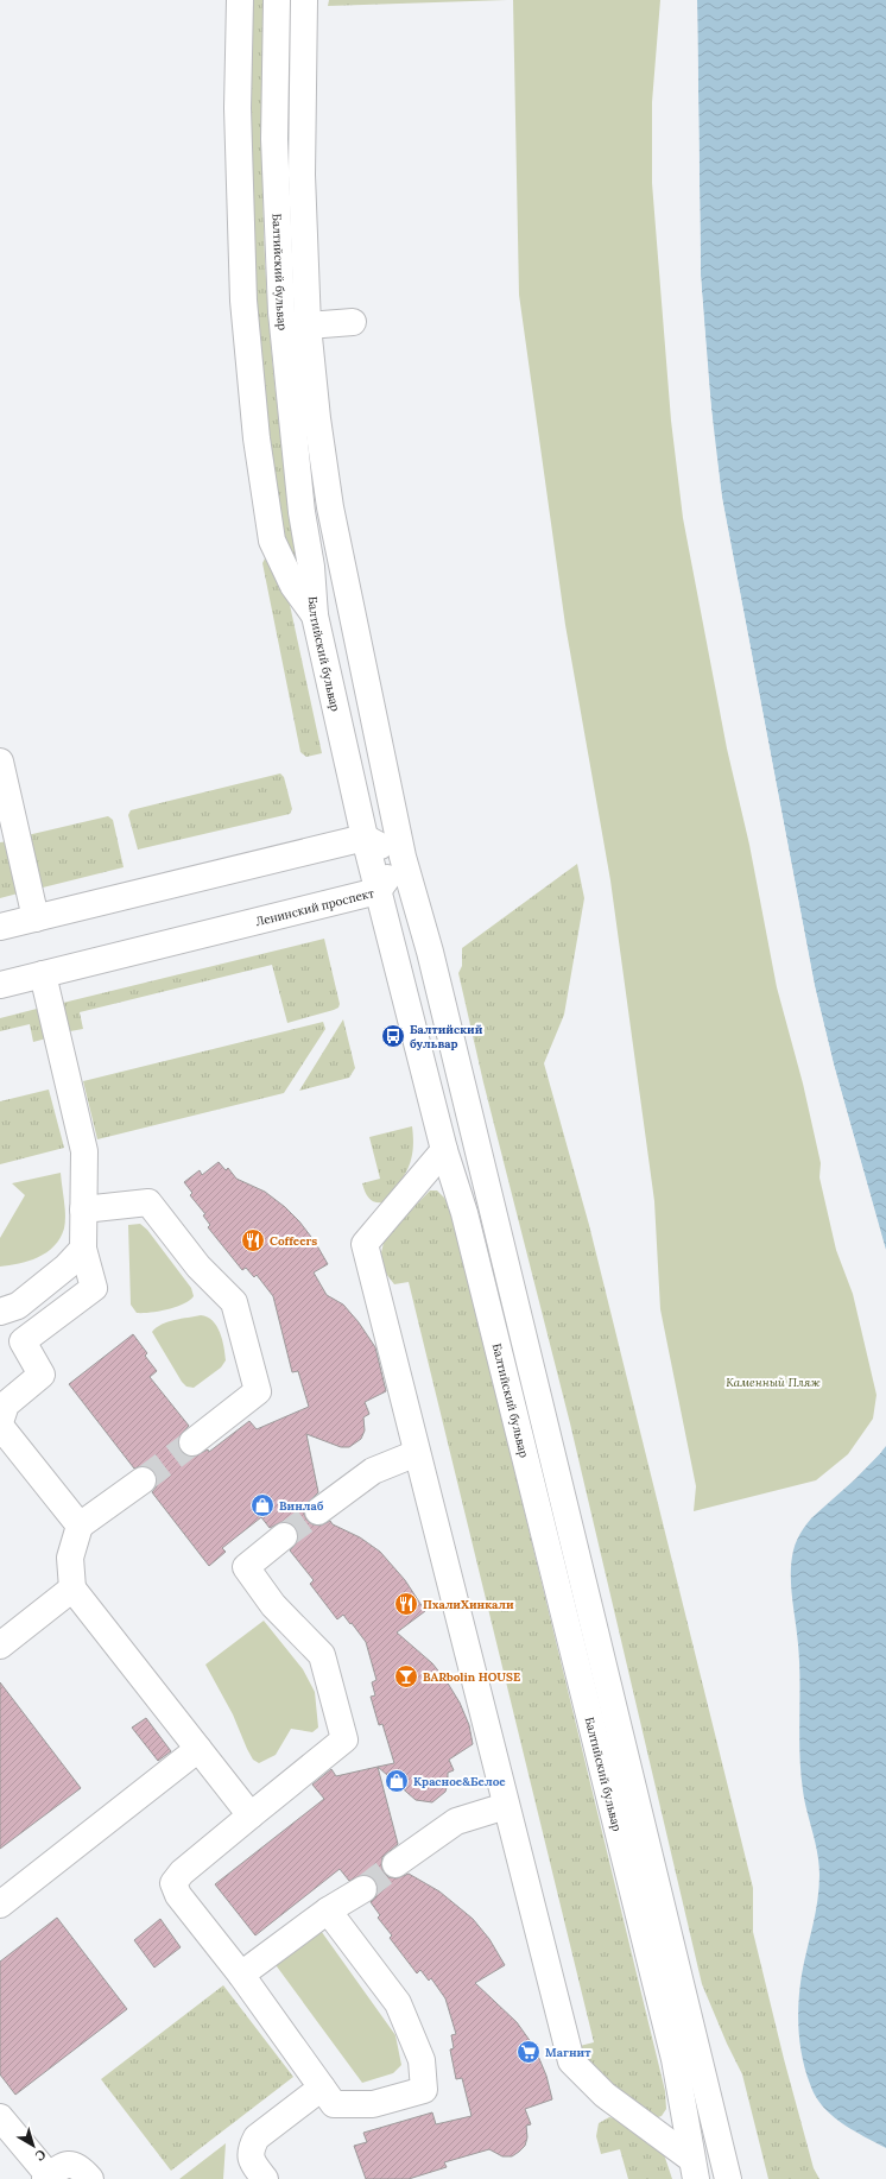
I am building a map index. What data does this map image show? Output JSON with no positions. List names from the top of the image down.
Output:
{
  "streets": {
    "street": ["Балтийский бульвар", "Ленинский проспект"]
  },
  "crossings": [
    ["Балтийский бульвар", "Ленинский проспект"]
  ],
  "parks": ["Каменный Пляж"],
  "places": {
    "bus stop": ["Балтийский бульвар"],
    "restaurant": ["Coffeers", "ПхалиХинкали"],
    "shop": ["Винлаб", "Красное&Белое"],
    "bar": ["BARbolin HOUSE"],
    "supermarket": ["Магнит"]
  },
  "north": "bottom right"
}
